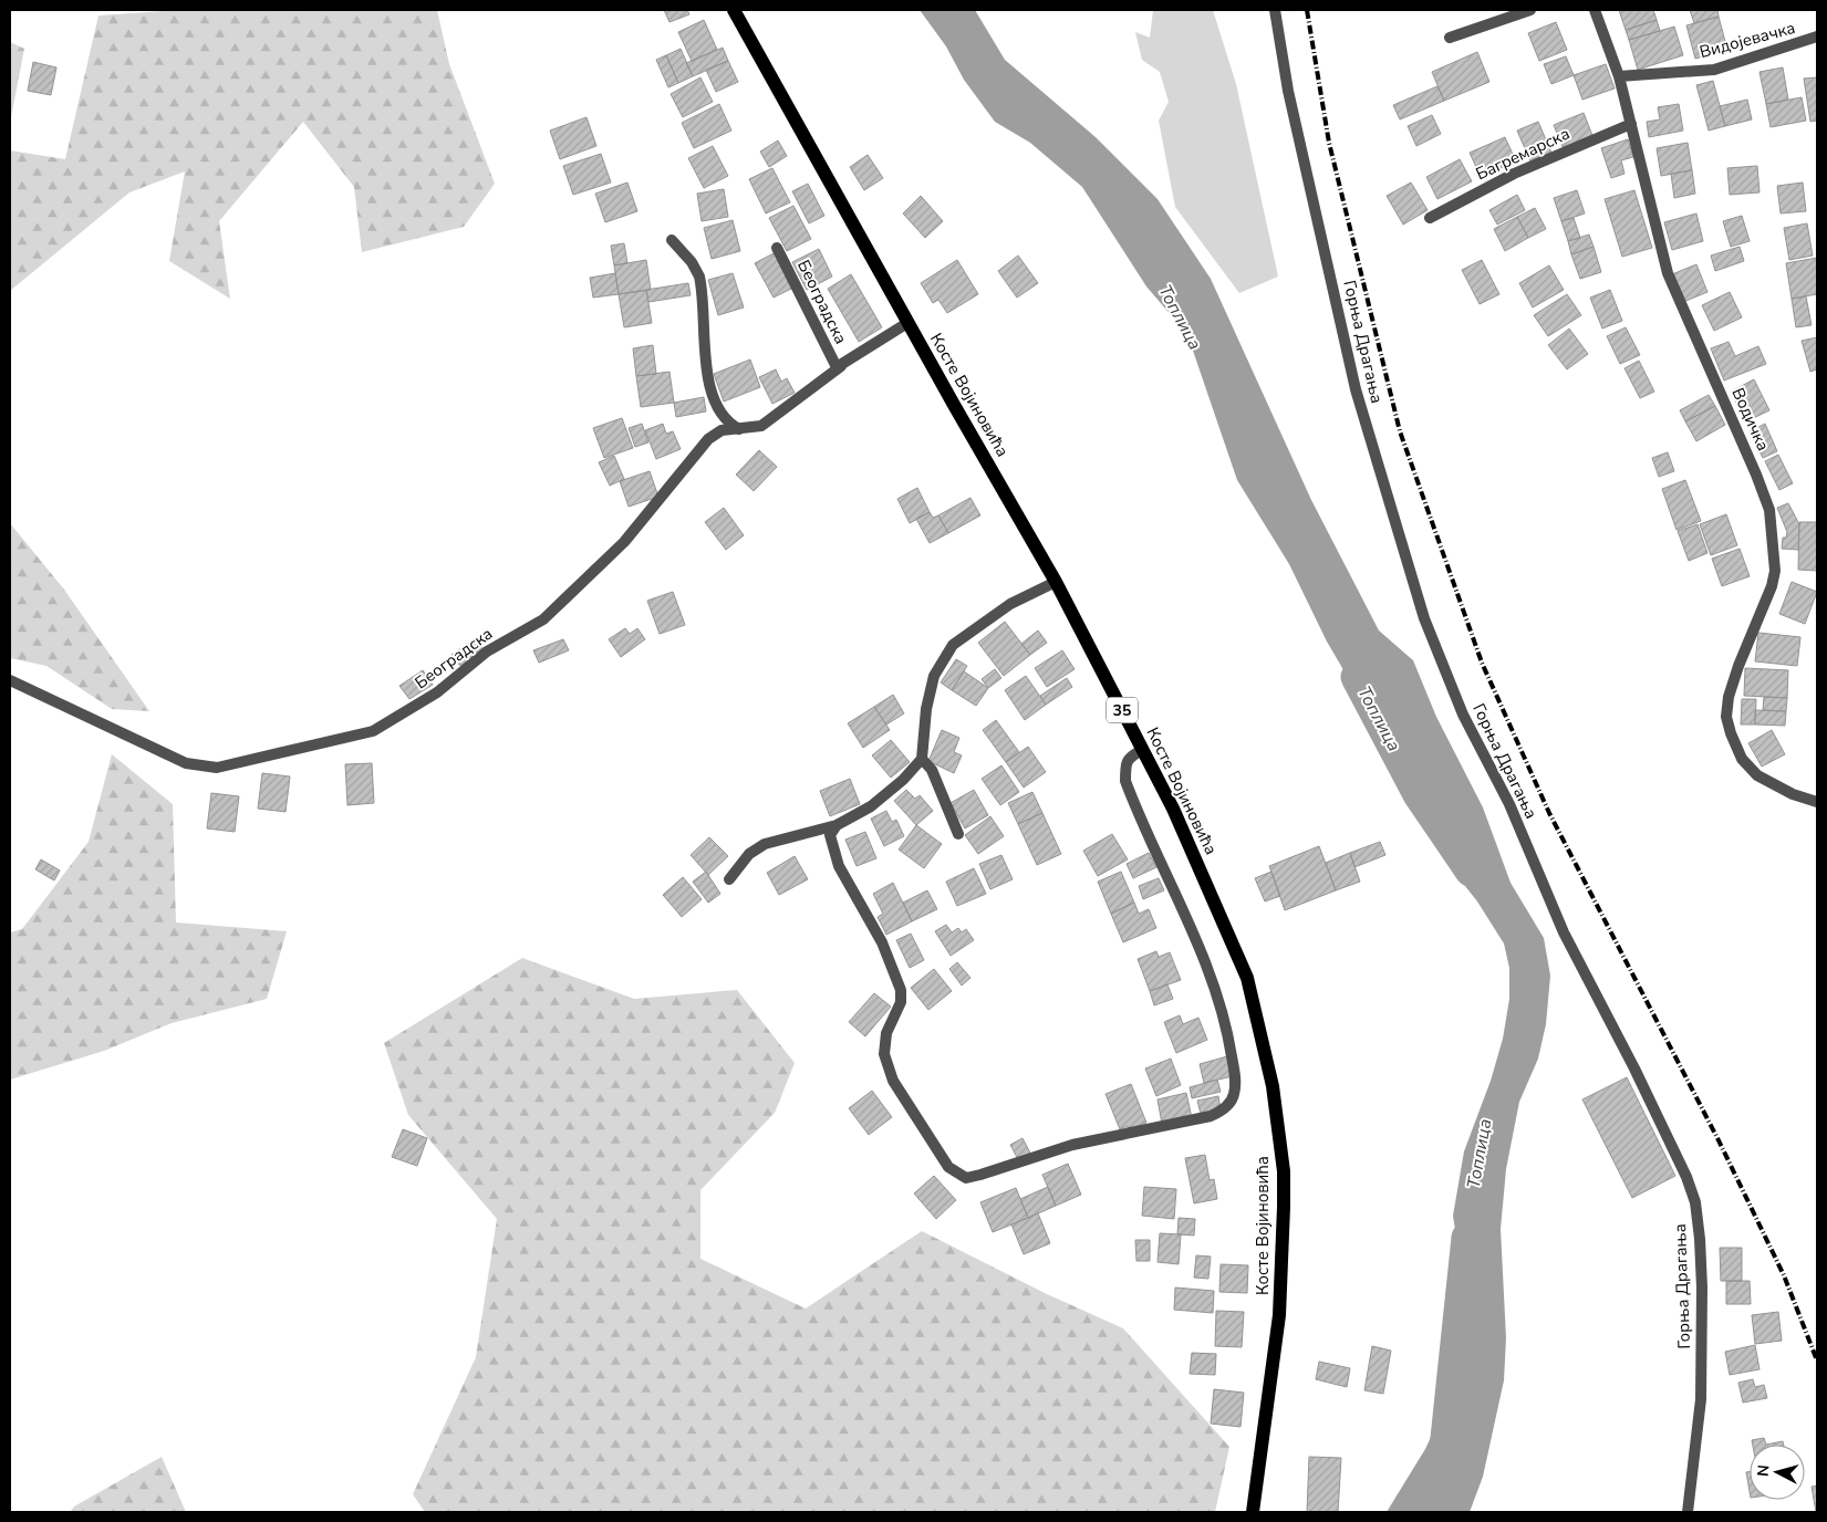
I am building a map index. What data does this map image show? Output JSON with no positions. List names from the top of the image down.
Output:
{
  "streets": {
    "main road": ["Косте Војиновића", "35"],
    "street": [
      "Видојевачка",
      "Багремарска",
      "Београдска",
      "Горња Драгања",
      "Водичка"
    ]
  },
  "crossings": [
    ["Видојевачка", "Водичка"],
    ["Багремарска", "Водичка"],
    ["Београдска", "Косте Војиновића"]
  ],
  "water": ["Топлица"],
  "north": "left"
}
